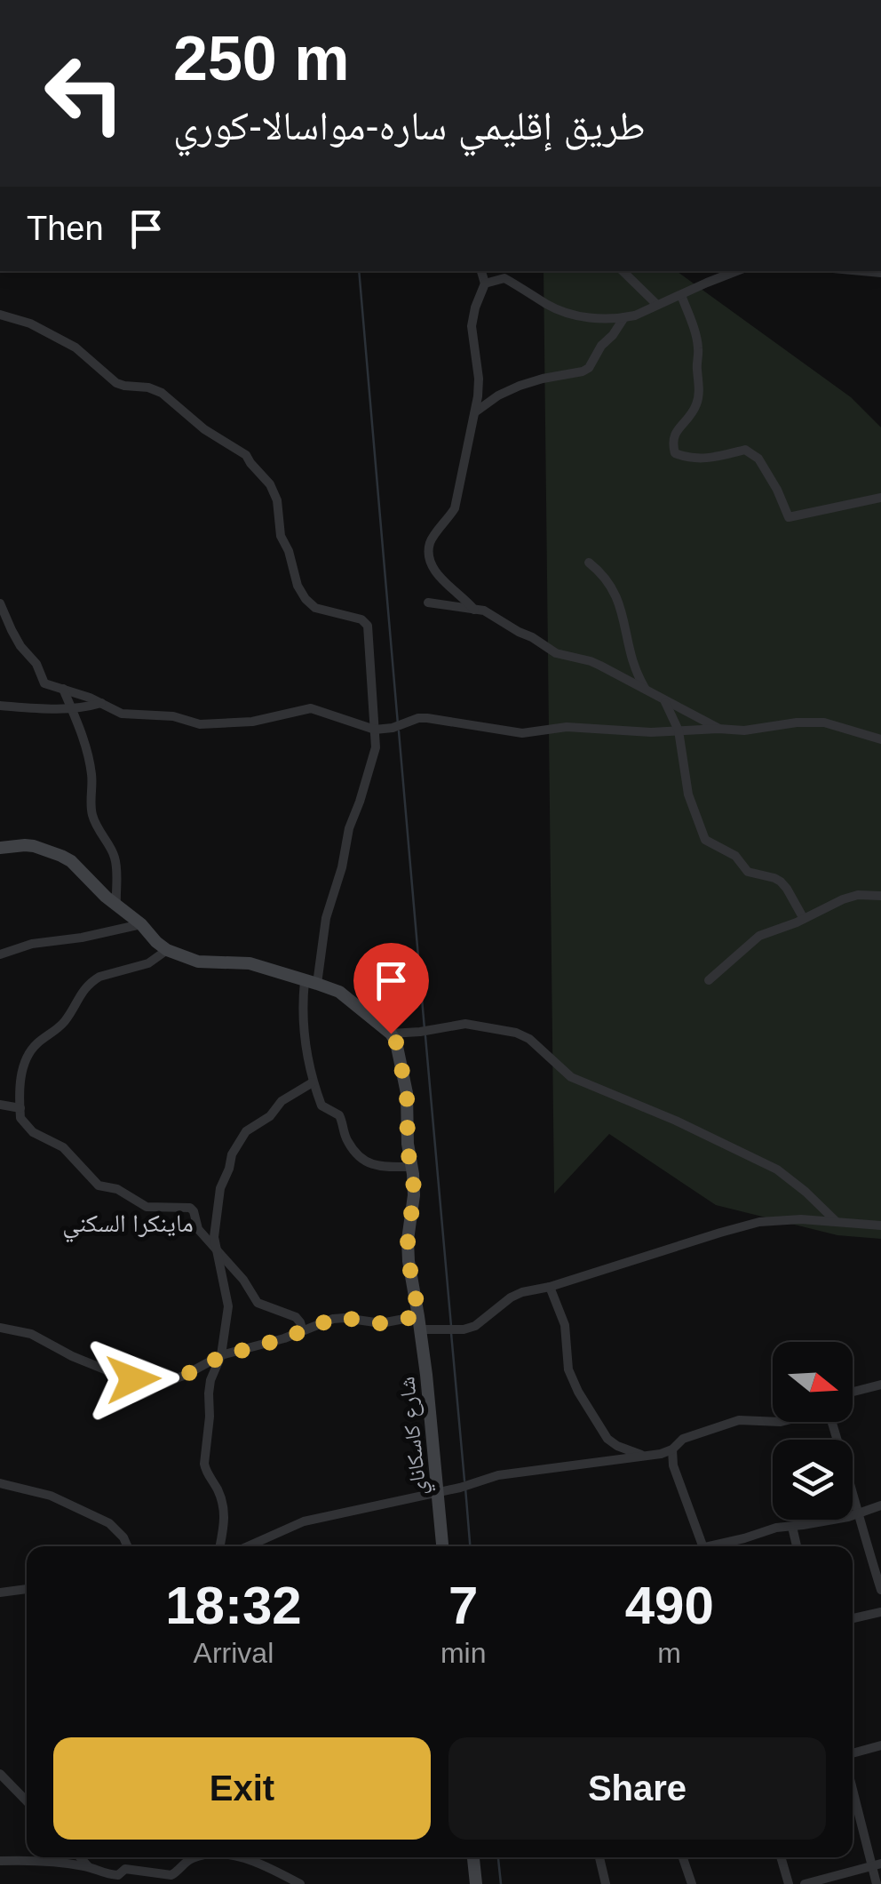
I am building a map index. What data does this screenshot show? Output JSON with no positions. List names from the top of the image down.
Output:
{
  "streets": {
    "street": ["شارع كاسكاناي"]
  },
  "districts": ["ماينكرا السكني"],
  "north": "right",
  "page": {
    "turn": ["250 m", "طريق إقليمي ساره-مواسالا-كوري"],
    "then": "Then",
    "eta": [
      "18:32",
      "Arrival",
      "7",
      "min",
      "490",
      "m"
    ],
    "buttons": ["Exit", "Share"]
  }
}
